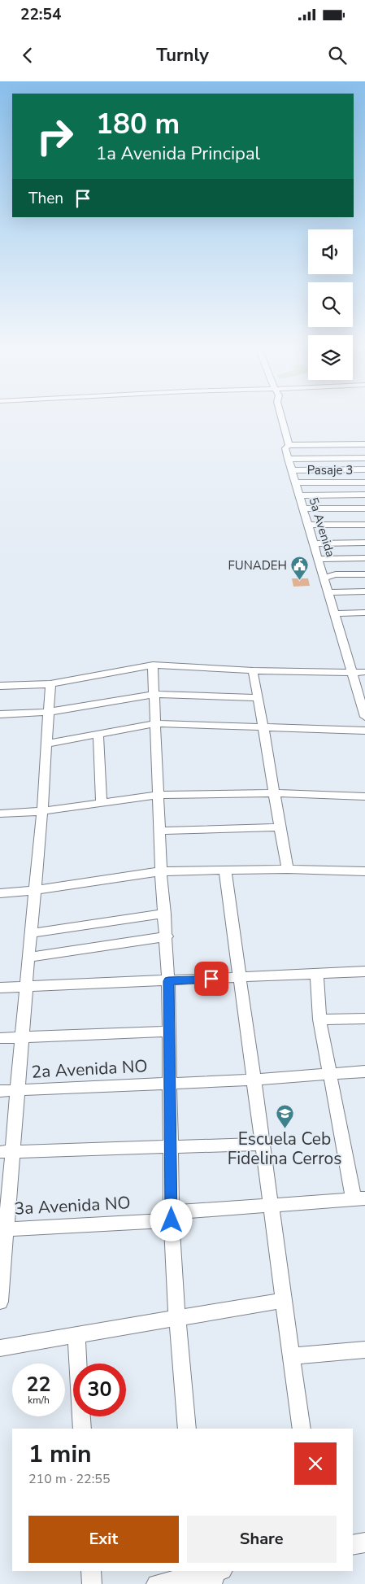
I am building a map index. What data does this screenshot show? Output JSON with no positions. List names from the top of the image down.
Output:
{
  "streets": {
    "street": [
      "Pasaje 3",
      "5a Avenida",
      "2a Avenida NO",
      "3a Avenida NO"
    ]
  },
  "crossings": [
    ["Pasaje 3", "5a Avenida"]
  ],
  "places": {
    "public building": ["FUNADEH"],
    "school or university": ["Escuela Ceb Fidelina Cerros"]
  },
  "page": {
    "status": "22:54",
    "header": "Turnly",
    "turn": ["180 m", "1a Avenida Principal"],
    "then": "Then",
    "speed": "22 km/h",
    "limit": "30",
    "heading": ["1 min", "210 m · 22:55"],
    "buttons": ["Exit", "Share"]
  }
}
